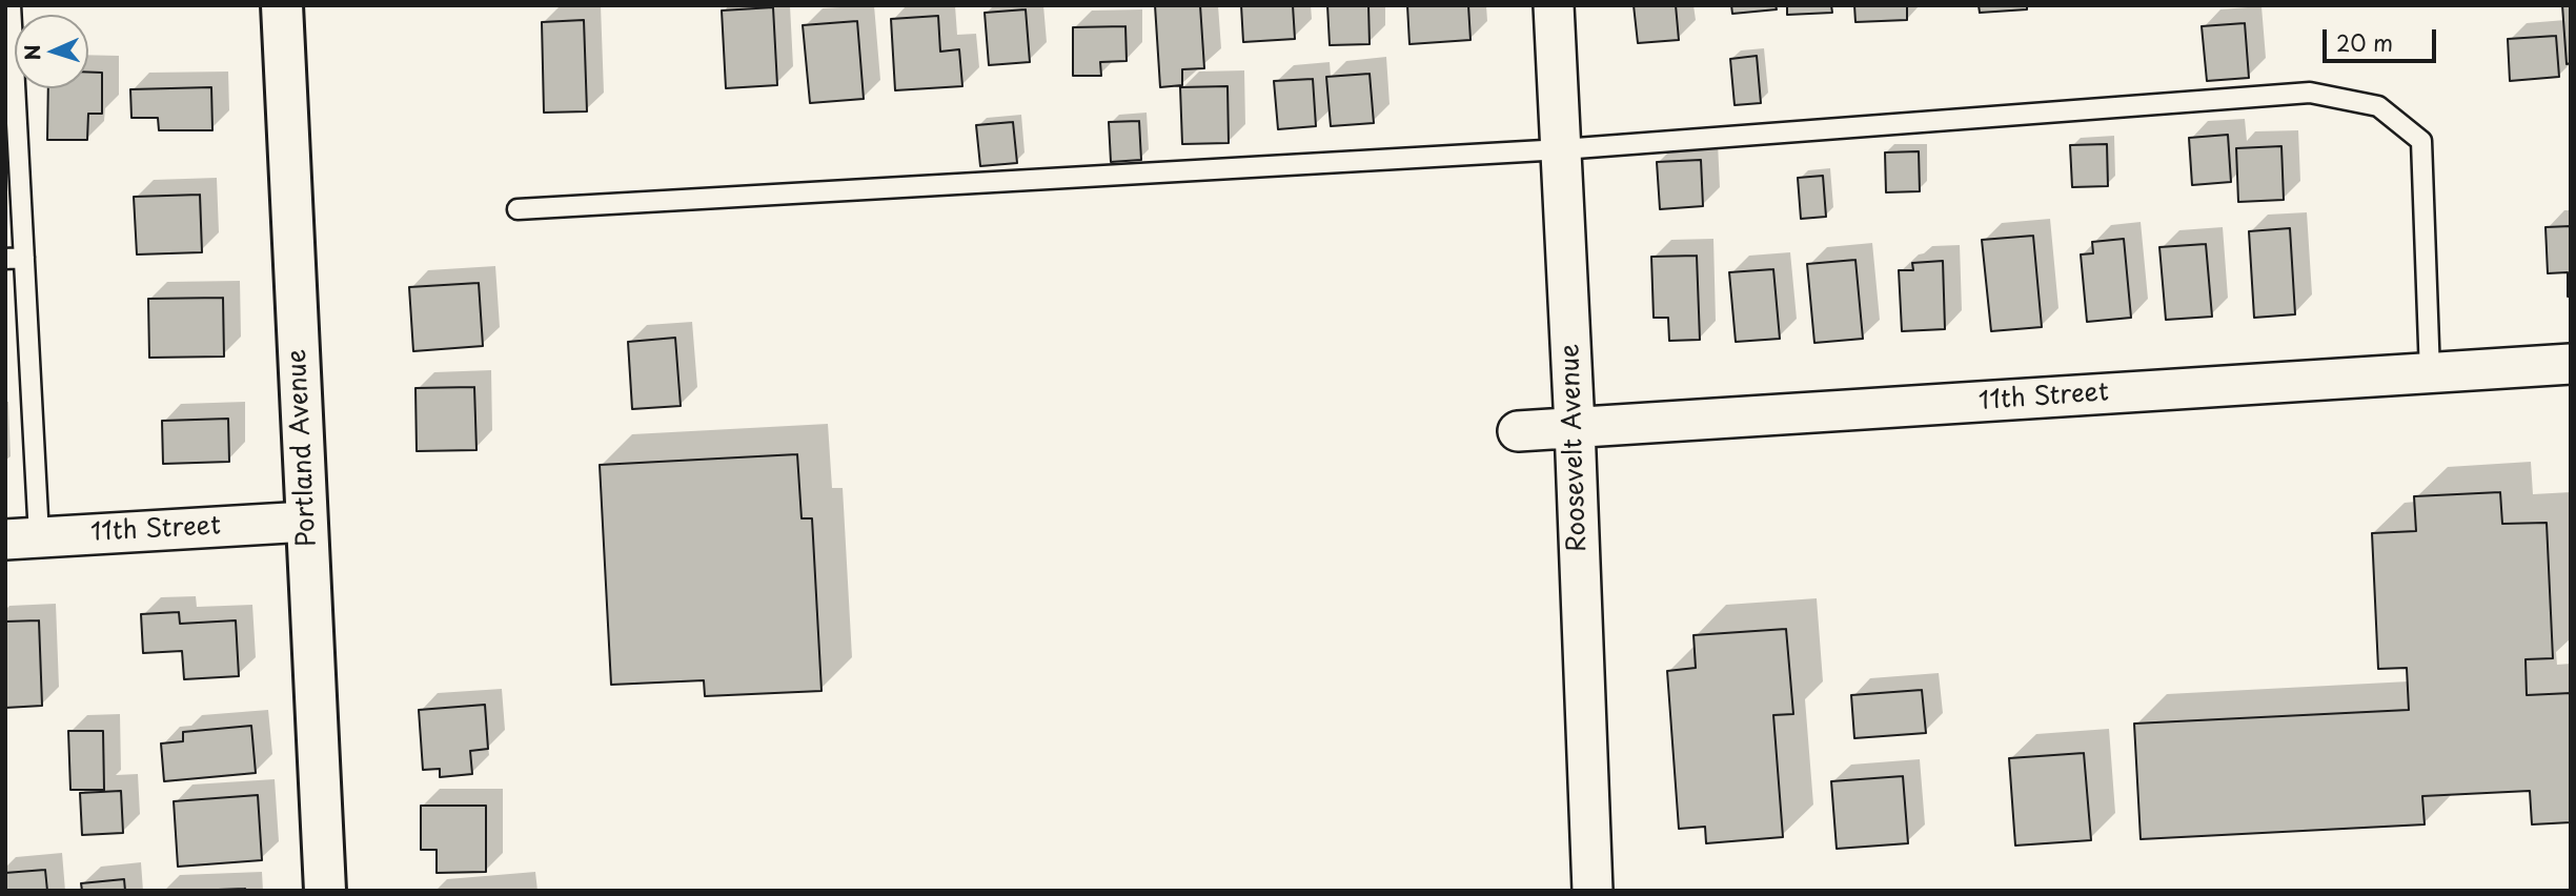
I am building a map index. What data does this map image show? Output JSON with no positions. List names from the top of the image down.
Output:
{
  "streets": {
    "street": ["11th Street", "Portland Avenue", "Roosevelt Avenue"]
  },
  "crossings": [
    ["11th Street", "Portland Avenue"],
    ["11th Street", "Roosevelt Avenue"]
  ],
  "scale_bar": "20 m",
  "north": "left"
}
